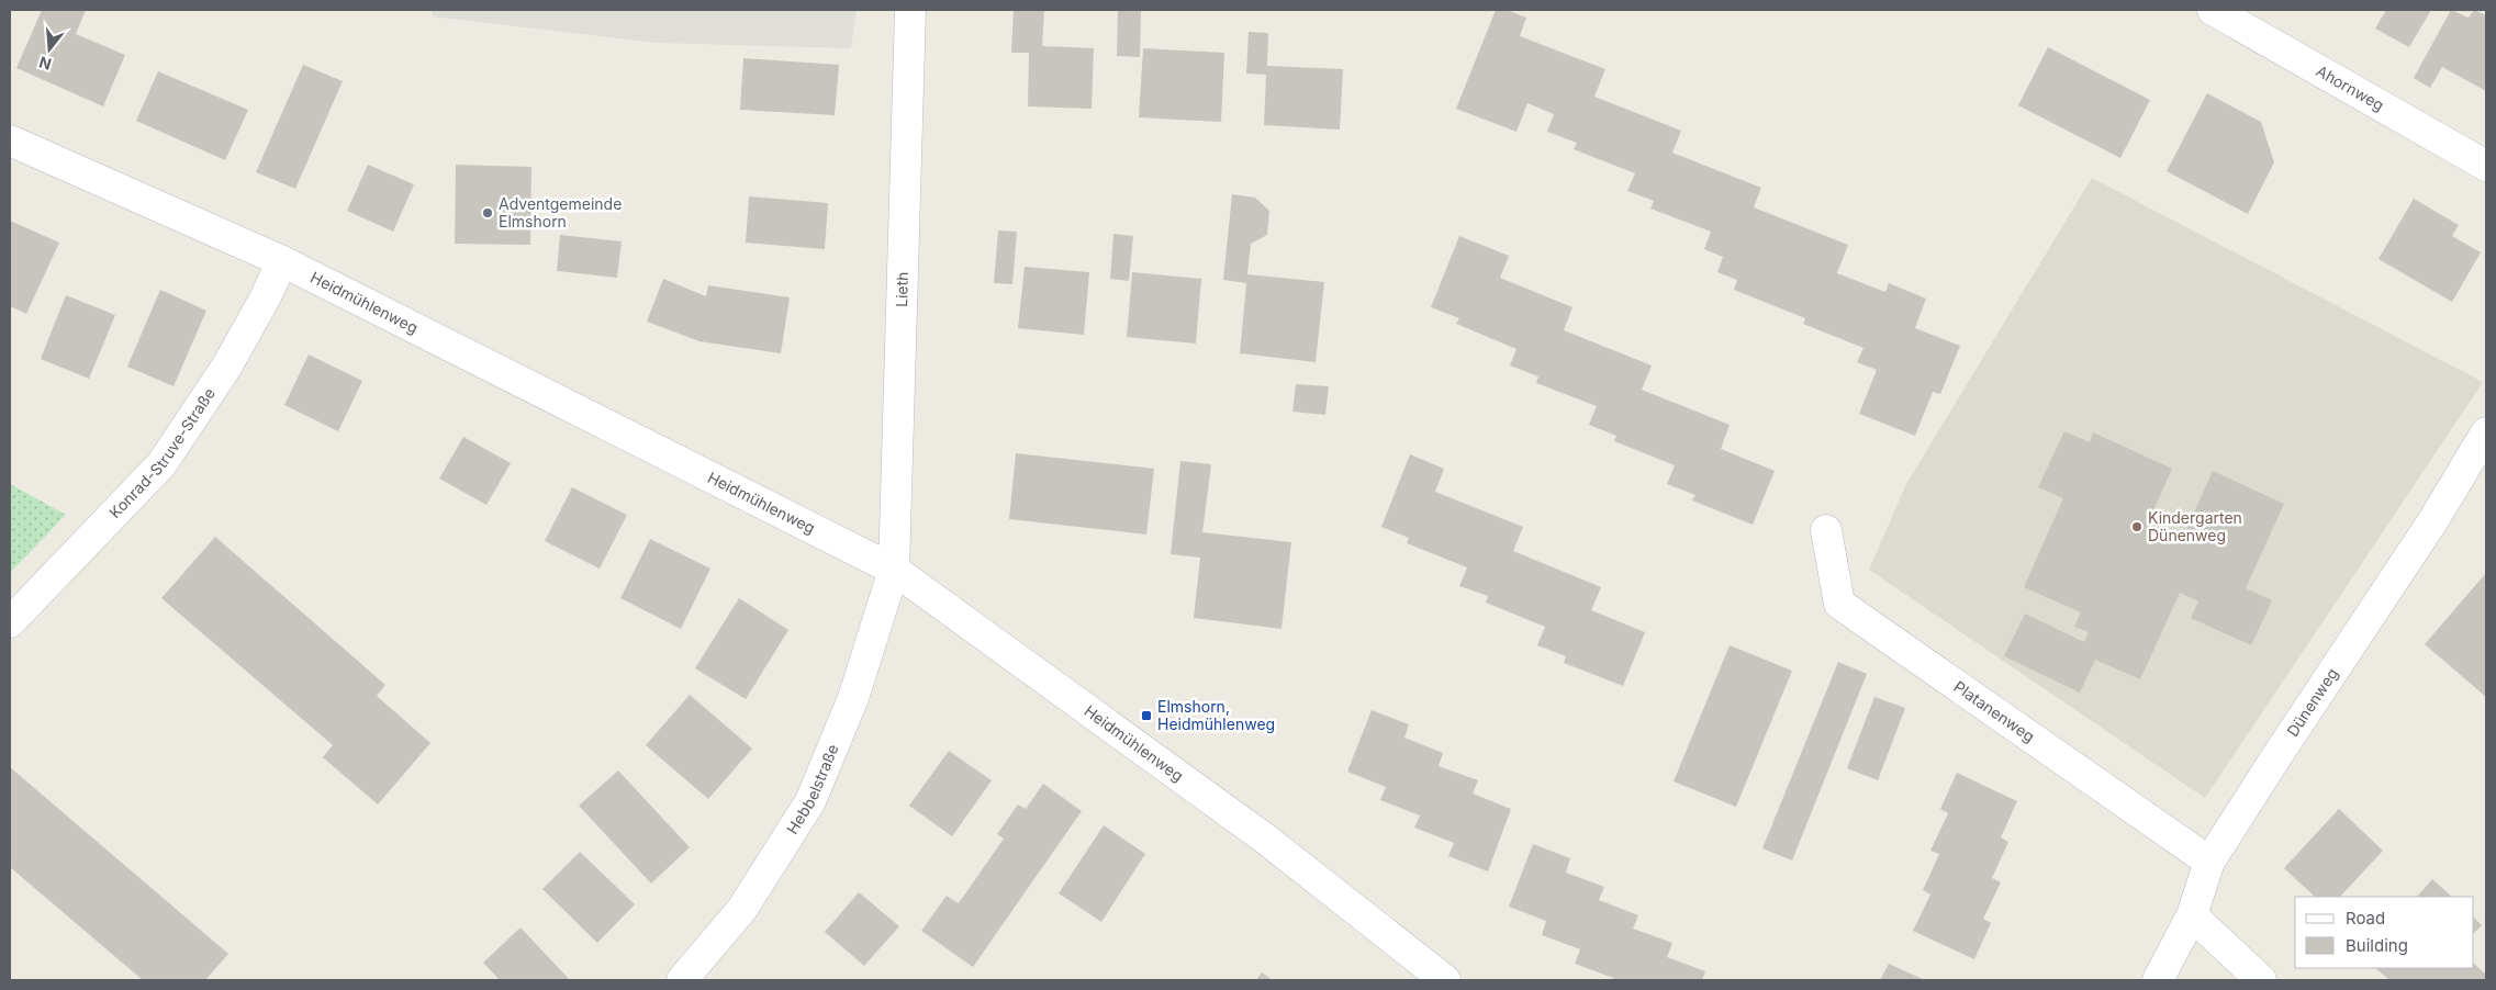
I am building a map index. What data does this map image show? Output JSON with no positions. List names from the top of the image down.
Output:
{
  "streets": {
    "street": [
      "Ahornweg",
      "Lieth",
      "Heidmühlenweg",
      "Konrad-Struve-Straße",
      "Dünenweg",
      "Platanenweg",
      "Hebbelstraße"
    ]
  },
  "crossings": [
    ["Lieth", "Heidmühlenweg"],
    ["Lieth", "Hebbelstraße"],
    ["Heidmühlenweg", "Konrad-Struve-Straße"],
    ["Heidmühlenweg", "Hebbelstraße"],
    ["Dünenweg", "Platanenweg"]
  ],
  "places": {
    "other": ["Adventgemeinde Elmshorn", "Kindergarten Dünenweg"],
    "transit": ["Elmshorn, Heidmühlenweg"]
  },
  "legend": ["Road", "Building"],
  "north": "bottom"
}
